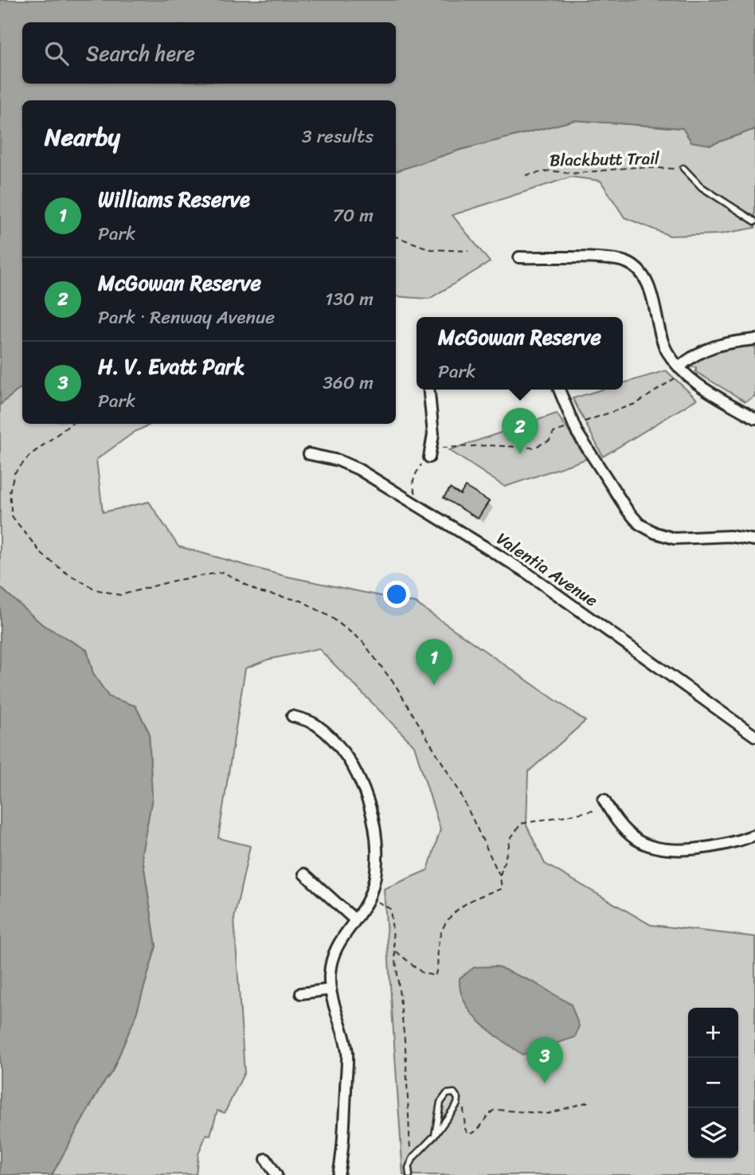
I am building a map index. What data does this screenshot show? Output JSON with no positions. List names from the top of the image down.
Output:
{
  "streets": {
    "street": ["Valentia Avenue"],
    "path": ["Blackbutt Trail"]
  },
  "page": {
    "search": "Search here",
    "heading": ["Nearby", "3 results"],
    "list": [
      {
        "mark": "1",
        "name": "Williams Reserve",
        "note": "Park",
        "value": "70 m"
      },
      {
        "mark": "2",
        "name": "McGowan Reserve",
        "note": "Park · Renway Avenue",
        "value": "130 m"
      },
      {
        "mark": "3",
        "name": "H. V. Evatt Park",
        "note": "Park",
        "value": "360 m"
      }
    ],
    "popup": ["McGowan Reserve", "Park"],
    "pins": ["2", "1", "3"],
    "map_buttons": ["+", "−"]
  }
}
